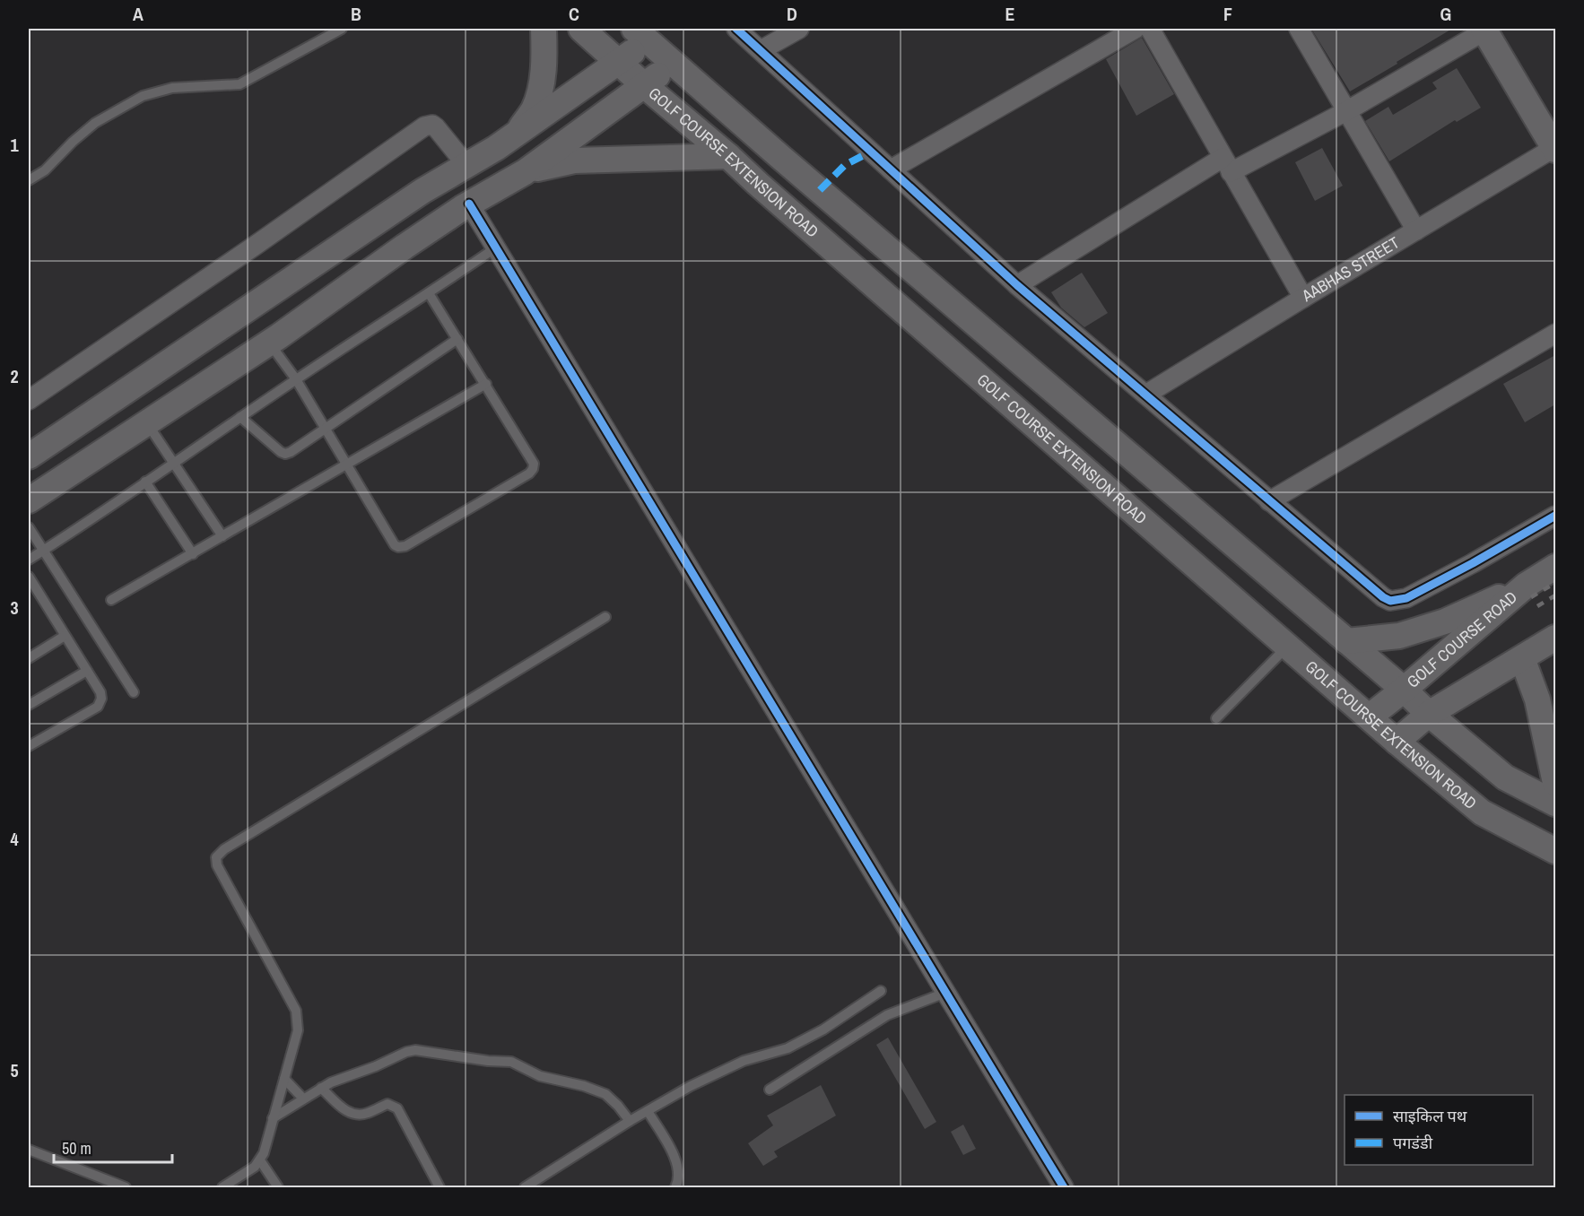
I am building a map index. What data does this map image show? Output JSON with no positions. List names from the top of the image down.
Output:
{
  "streets": {
    "main road": ["GOLF COURSE EXTENSION ROAD", "GOLF COURSE ROAD"],
    "street": ["AABHAS STREET"]
  },
  "crossings": [
    ["GOLF COURSE EXTENSION ROAD", "GOLF COURSE ROAD"]
  ],
  "legend": ["साइकिल पथ", "पगडंडी"],
  "scale_bar": "50 m",
  "grid": {
    "columns": [
      "A",
      "B",
      "C",
      "D",
      "E",
      "F",
      "G"
    ],
    "rows": [
      "1",
      "2",
      "3",
      "4",
      "5"
    ]
  }
}
